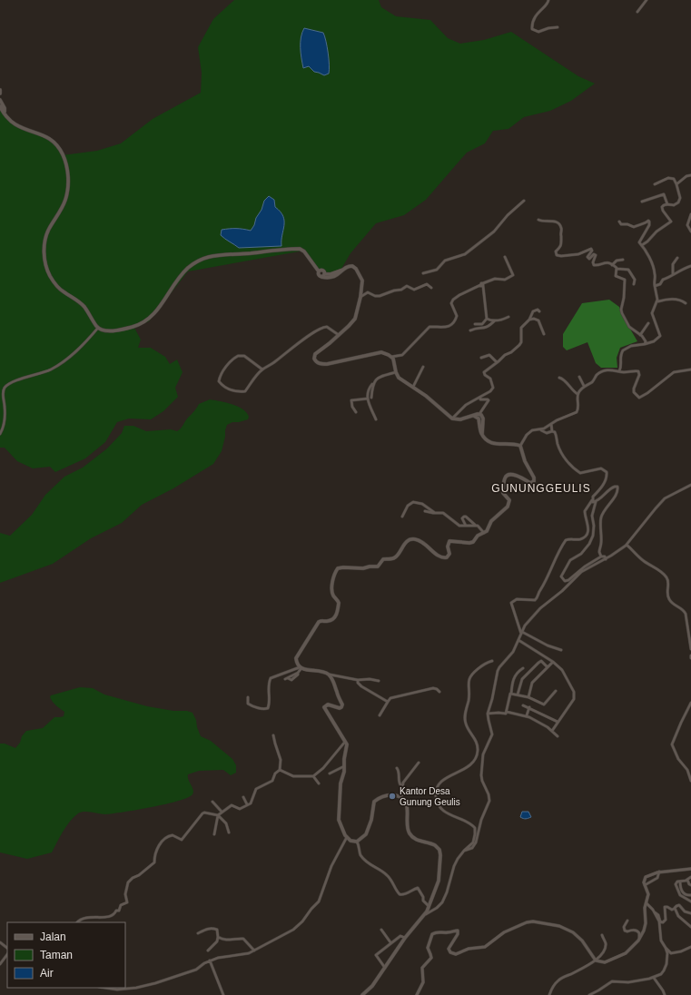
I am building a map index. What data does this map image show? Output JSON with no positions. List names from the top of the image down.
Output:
{
  "districts": ["GUNUNGGEULIS"],
  "places": ["Kantor Desa Gunung Geulis"],
  "legend": ["Jalan", "Taman", "Air"]
}
